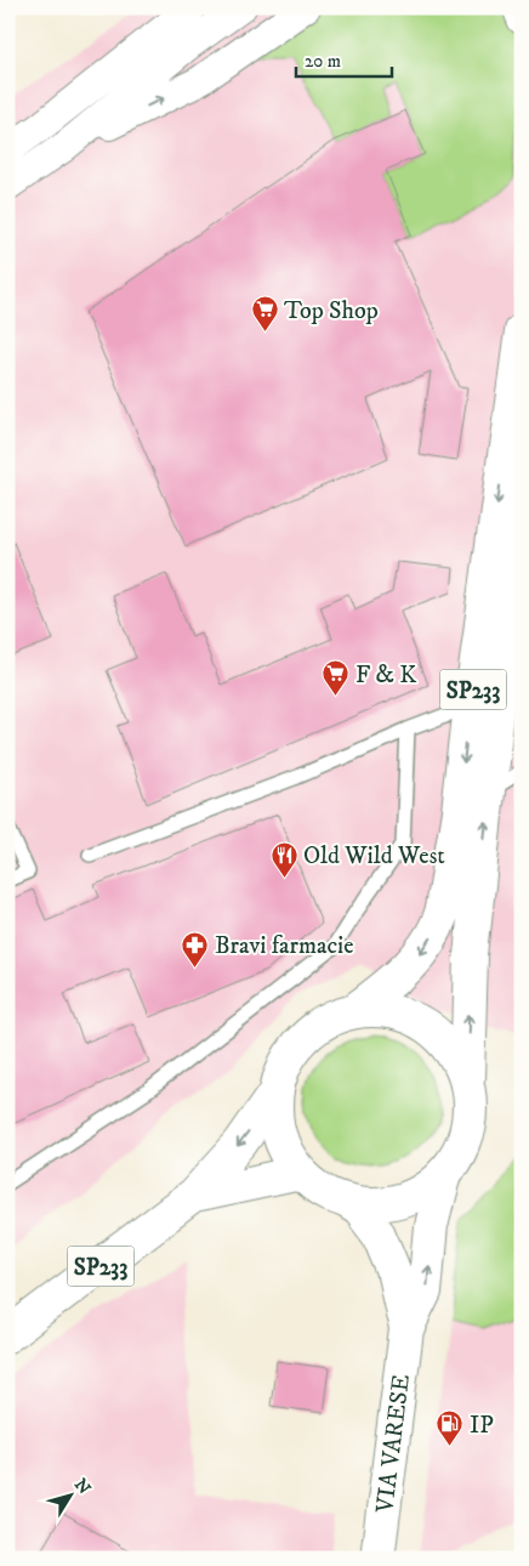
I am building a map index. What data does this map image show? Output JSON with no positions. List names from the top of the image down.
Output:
{
  "streets": {
    "main road": ["SP233", "VIA VARESE"]
  },
  "crossings": [
    ["SP233", "VIA VARESE"]
  ],
  "places": {
    "supermarket": ["Top Shop", "F & K"],
    "restaurant": ["Old Wild West"],
    "pharmacy": ["Bravi farmacie"],
    "fuel station": ["IP"]
  },
  "scale_bar": "20 m",
  "north": "top right"
}
